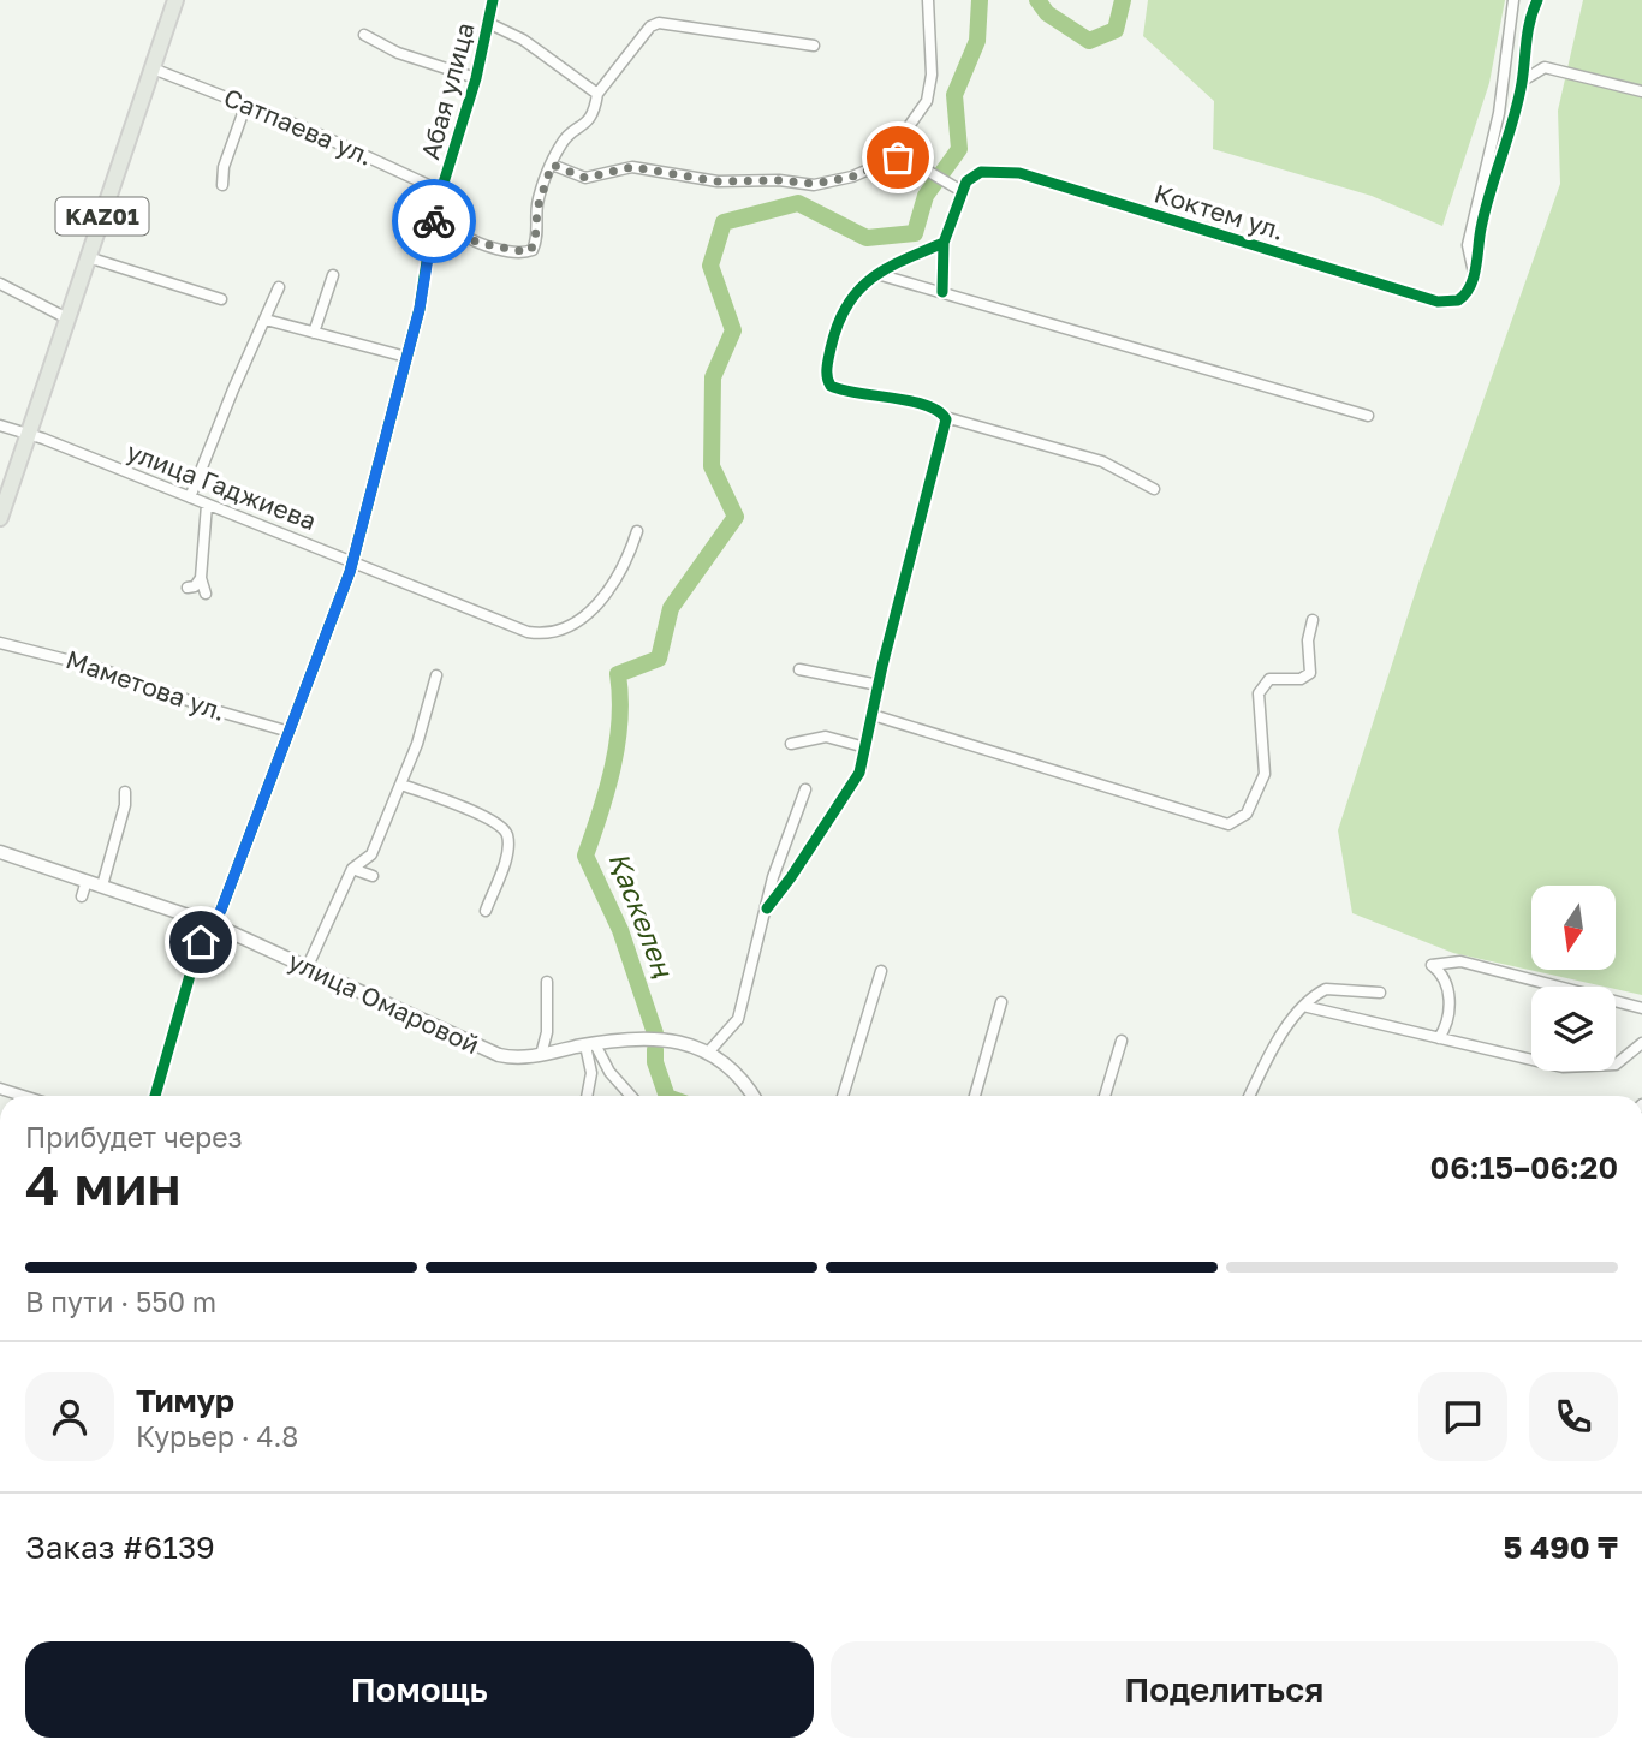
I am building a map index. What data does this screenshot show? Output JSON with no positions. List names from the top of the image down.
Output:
{
  "streets": {
    "highway": ["KАZ01"],
    "street": [
      "Абая улица",
      "Сатпаева ул.",
      "Коктем ул.",
      "улица Гаджиева",
      "Маметова ул.",
      "улица Омаровой"
    ]
  },
  "crossings": [
    ["Абая улица", "Сатпаева ул."],
    ["Абая улица", "улица Гаджиева"],
    ["Абая улица", "Маметова ул."],
    ["Абая улица", "улица Омаровой"],
    ["Сатпаева ул.", "KАZ01"],
    ["KАZ01", "улица Гаджиева"]
  ],
  "water": ["Қаскелең"],
  "north": "bottom",
  "page": {
    "heading": ["4 мин", "Прибудет через", "06:15–06:20"],
    "panel": [
      "Тимур",
      "Курьер · 4.8",
      "Заказ #6139",
      "5 490 ₸"
    ],
    "bar": "В пути · 550 m",
    "buttons": ["Помощь", "Поделиться"]
  }
}
